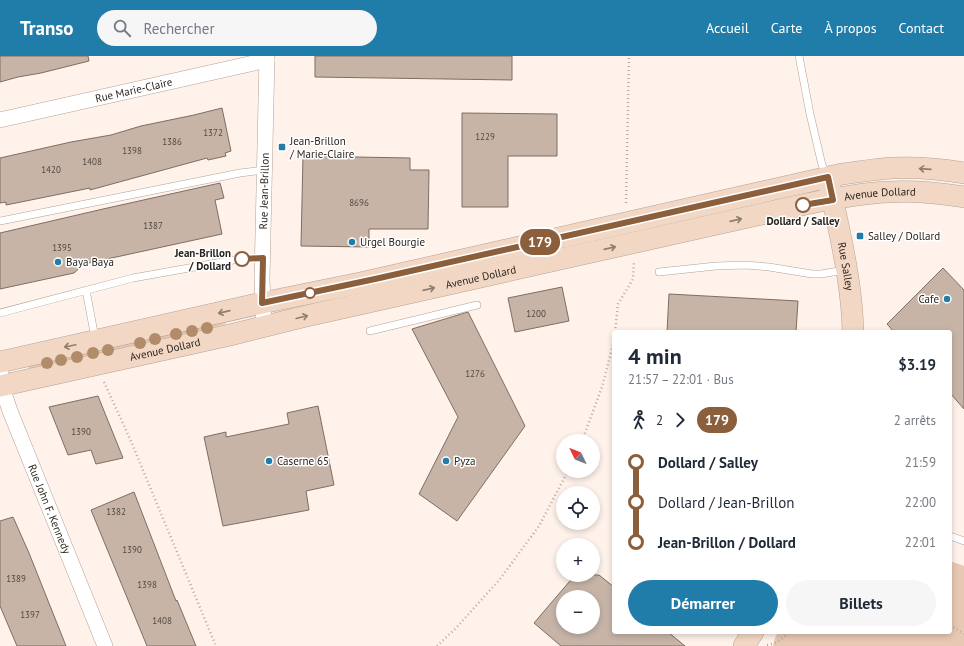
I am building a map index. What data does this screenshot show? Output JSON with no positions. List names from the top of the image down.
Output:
{
  "streets": {
    "main road": ["Avenue Dollard", "Rue Salley"],
    "street": ["Rue Marie-Claire", "Rue Jean-Brillon", "Rue John F. Kennedy"]
  },
  "crossings": [
    ["Rue Marie-Claire", "Rue Jean-Brillon"],
    ["Rue Jean-Brillon", "Avenue Dollard"],
    ["Avenue Dollard", "Rue Salley"],
    ["Avenue Dollard", "Rue John F. Kennedy"]
  ],
  "places": {
    "transit": ["Jean-Brillon / Marie-Claire", "Salley / Dollard"],
    "other": [
      "Dollard / Salley",
      "Urgel Bourgie",
      "Jean-Brillon / Dollard",
      "Baya Baya",
      "Cafe",
      "Caserne 65",
      "Pyza"
    ]
  },
  "lines": ["bus line 179"],
  "house_numbers": [
    "1372",
    "1229",
    "1386",
    "1398",
    "1408",
    "1420",
    "8696",
    "1387",
    "1395",
    "1200",
    "1276",
    "1390",
    "1382",
    "1390",
    "1389",
    "1398",
    "1397",
    "1408"
  ],
  "north": "top left",
  "page": {
    "header": "Transo",
    "search": "Rechercher",
    "nav": [
      "Accueil",
      "Carte",
      "À propos",
      "Contact"
    ],
    "on_map": "179",
    "heading": ["4 min", "21:57 – 22:01 · Bus", "$3.19"],
    "legs": ["2", "179", "2 arrêts"],
    "map_buttons": ["+", "−"],
    "list": [
      {
        "name": "Dollard / Salley",
        "value": "21:59"
      },
      {
        "name": "Dollard / Jean-Brillon",
        "value": "22:00"
      },
      {
        "name": "Jean-Brillon / Dollard",
        "value": "22:01"
      }
    ],
    "buttons": ["Démarrer", "Billets"]
  }
}
